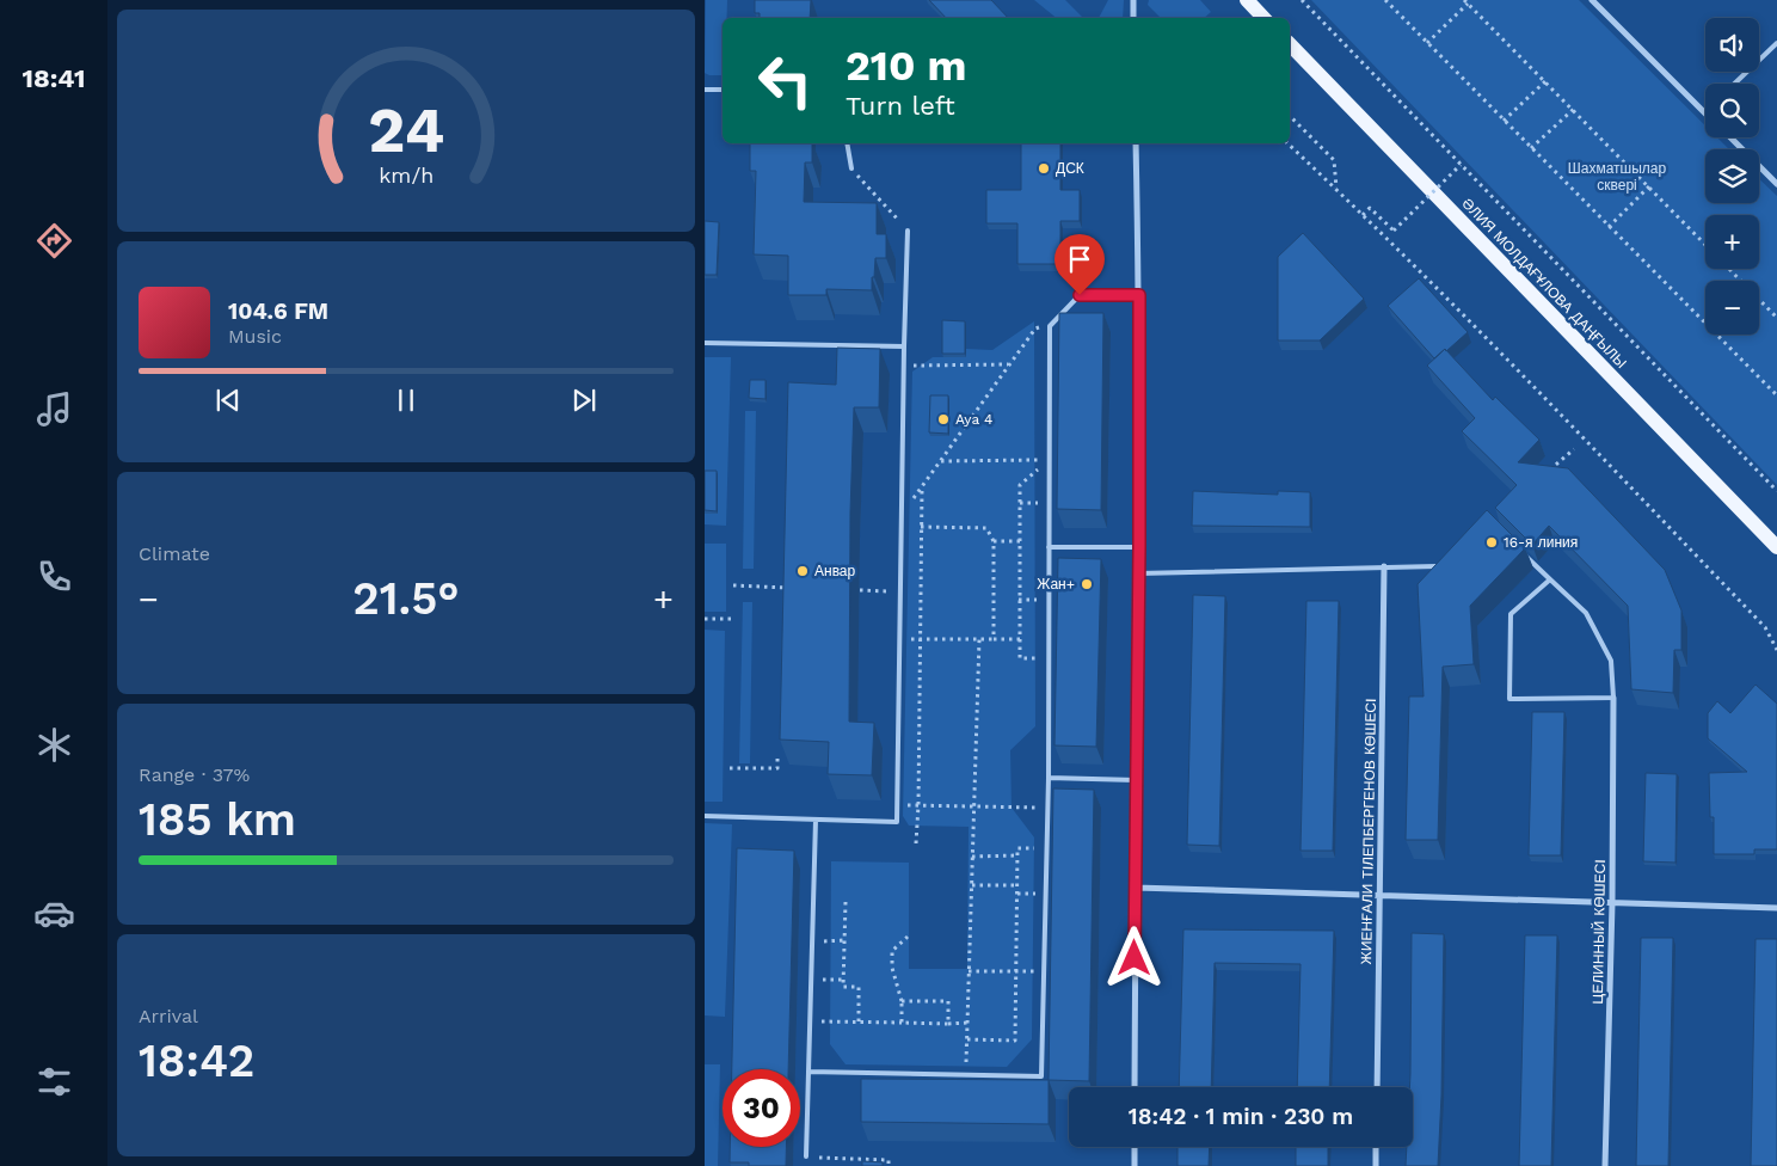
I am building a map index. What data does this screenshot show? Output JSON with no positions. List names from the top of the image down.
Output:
{
  "streets": {
    "main road": ["ӘЛИЯ МОЛДАҒҰЛОВА ДАҢҒЫЛЫ"],
    "street": ["ЖИЕНҒАЛИ ТІЛЕПБЕРГЕНОВ КӨШЕСІ", "ЦЕЛИННЫЙ КӨШЕСІ"]
  },
  "parks": ["Шахматшылар сквері"],
  "places": [
    "ДСК",
    "Aya 4",
    "16-я линия",
    "Анвар",
    "Жан+"
  ],
  "page": {
    "tabs": "18:41",
    "map_buttons": ["+", "−"],
    "turn": ["210 m", "Turn left"],
    "song": ["104.6 FM", "Music"],
    "tile": [
      "Climate",
      ["Range · 37%", "185 km"],
      ["Arrival", "18:42"]
    ],
    "heat": ["−", "21.5°", "+"],
    "limit": "30",
    "trip": "18:42 · 1 min · 230 m",
    "gauge": ["24", "km/h"]
  }
}
